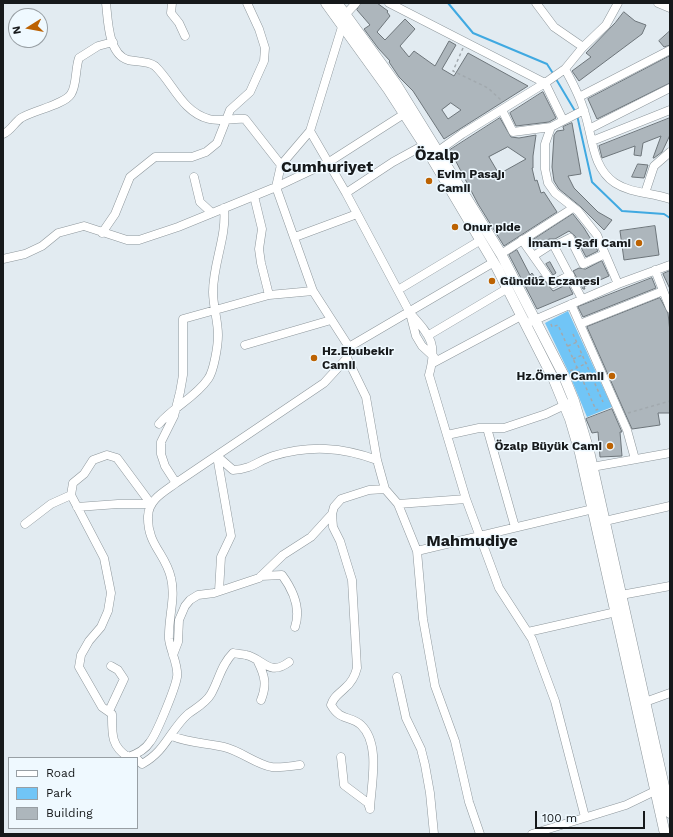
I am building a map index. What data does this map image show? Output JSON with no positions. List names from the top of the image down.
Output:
{
  "districts": ["Özalp", "Cumhuriyet", "Mahmudiye"],
  "places": [
    "Evim Pasajı Camii",
    "Onur pide",
    "İmam-ı Şafi Cami",
    "Gündüz Eczanesi",
    "Hz.Ebubekir Camii",
    "Hz.Ömer Camii",
    "Özalp Büyük Cami"
  ],
  "legend": ["Road", "Park", "Building"],
  "scale_bar": "100 m",
  "north": "left"
}
